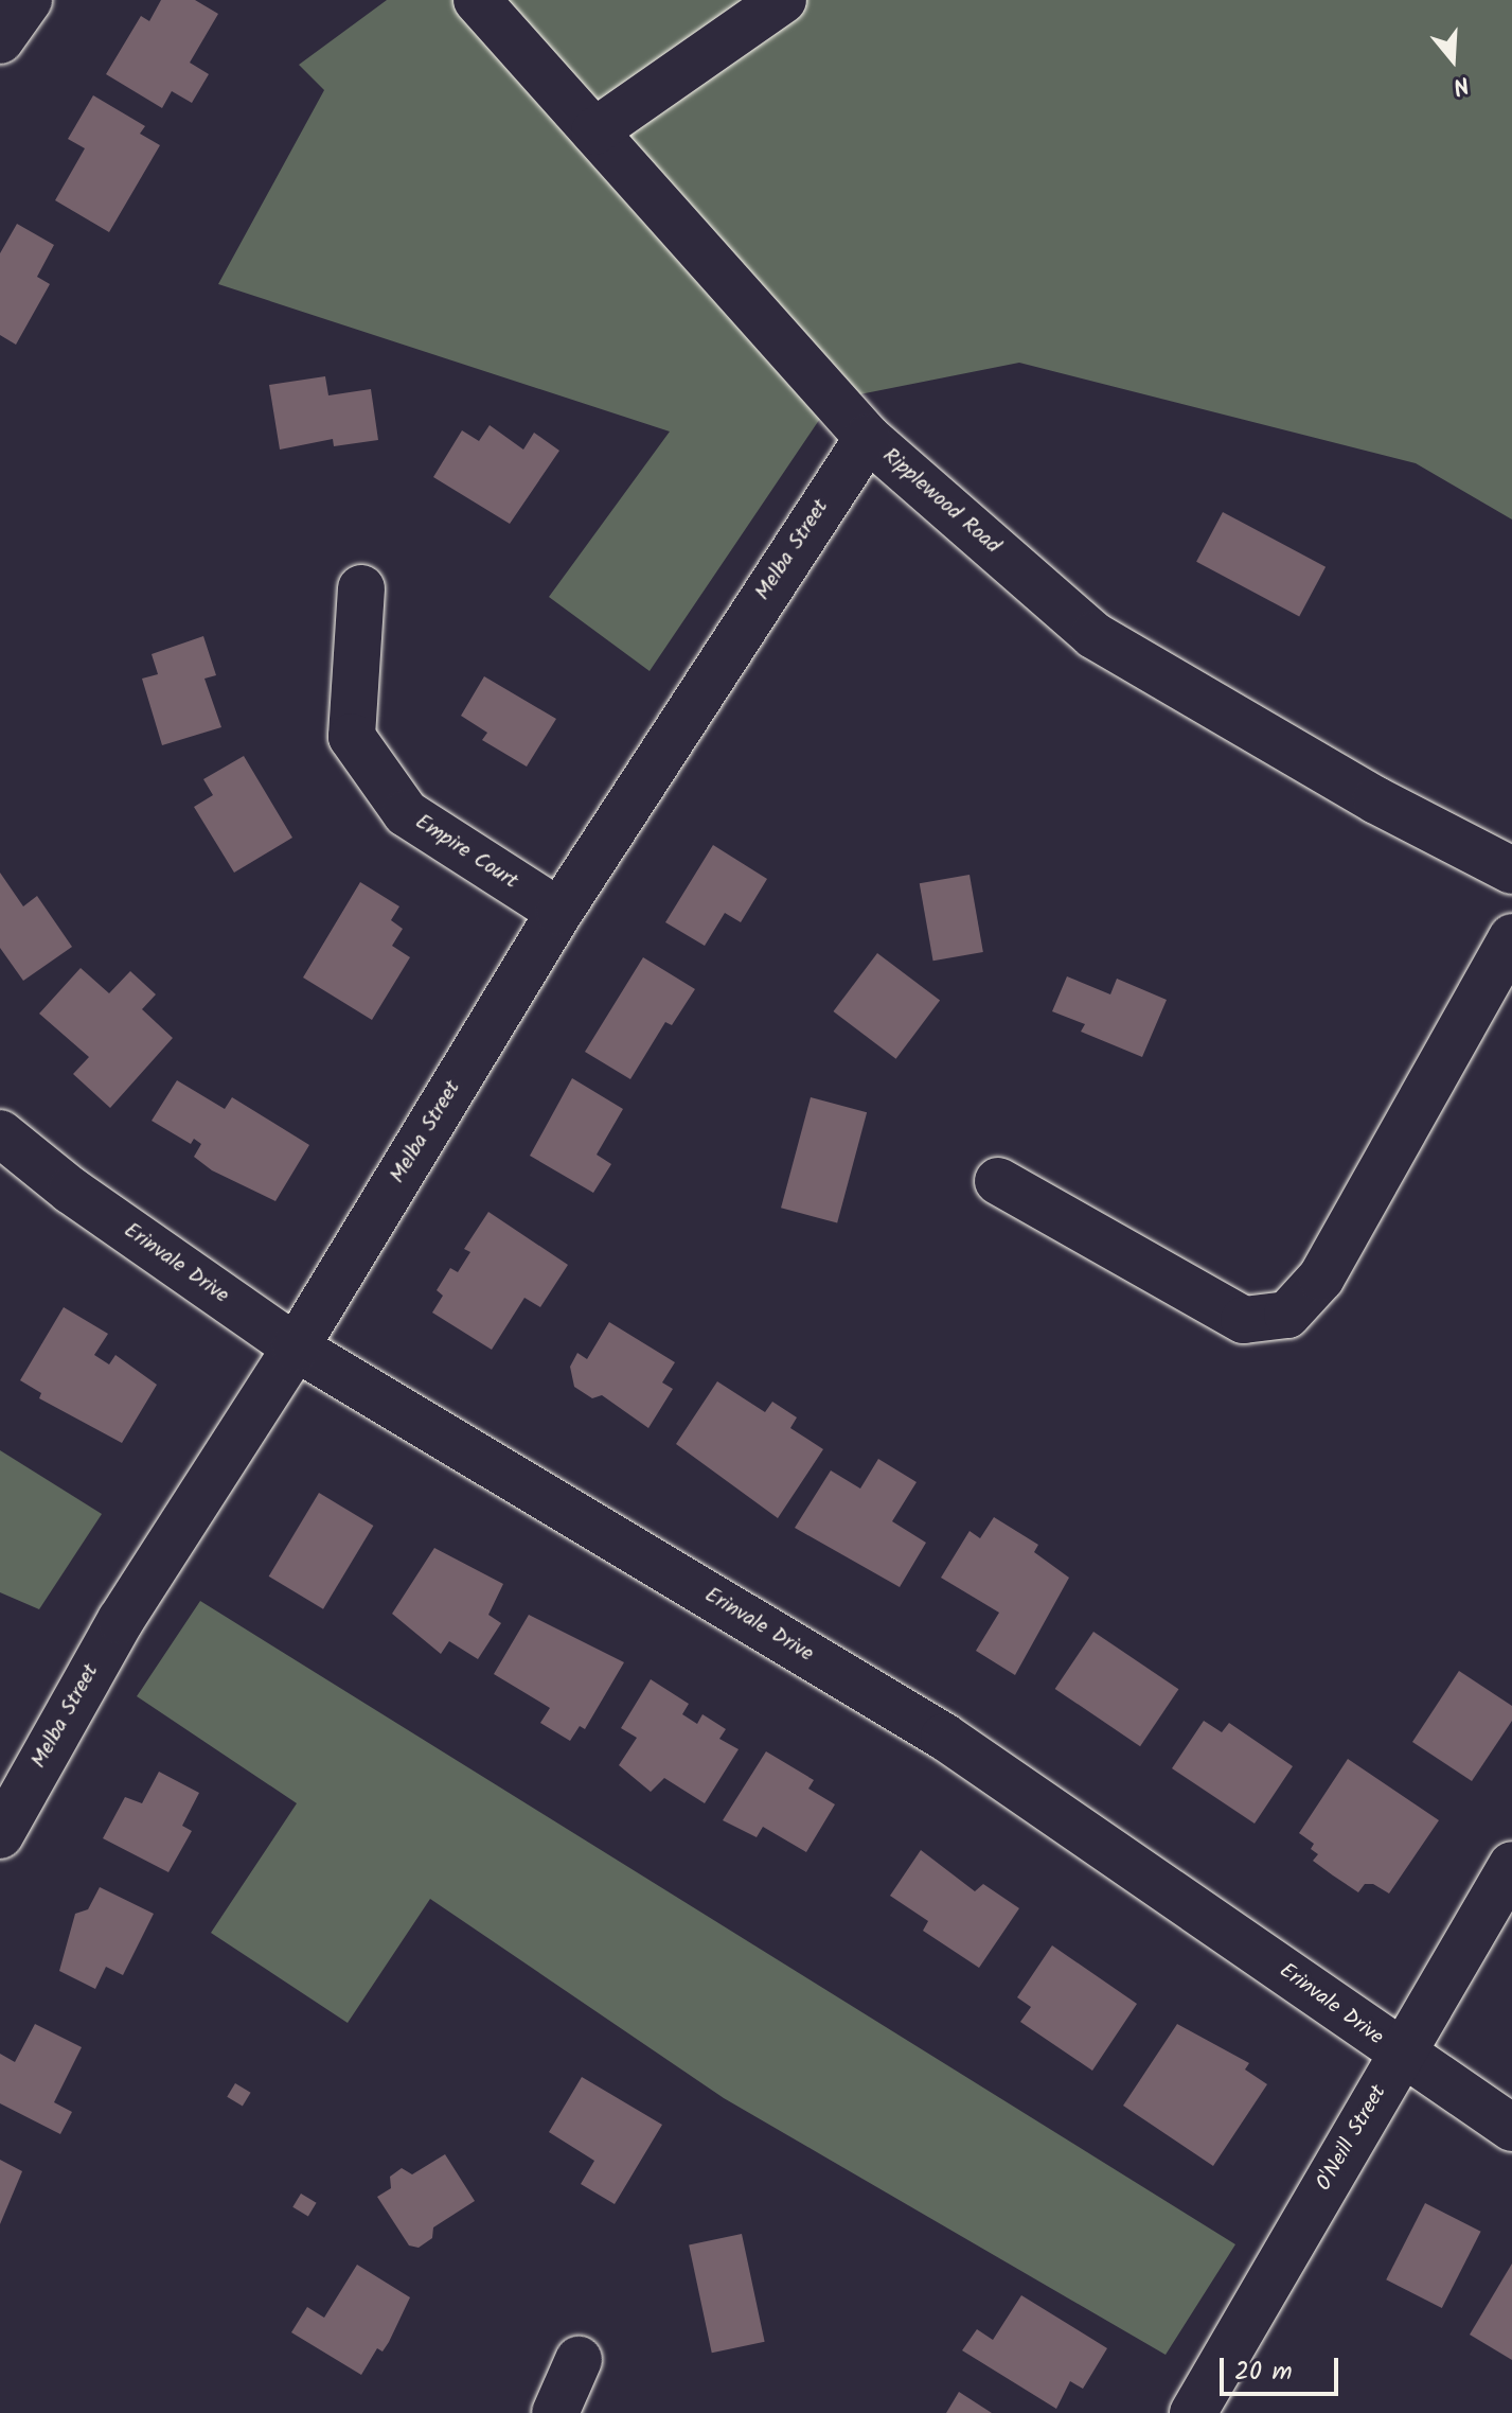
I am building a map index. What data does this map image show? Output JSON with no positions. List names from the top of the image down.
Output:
{
  "streets": {
    "street": [
      "Ripplewood Road",
      "Melba Street",
      "Empire Court",
      "Erinvale Drive",
      "O'Neill Street"
    ]
  },
  "crossings": [
    ["Ripplewood Road", "Melba Street"],
    ["Melba Street", "Empire Court"],
    ["Melba Street", "Erinvale Drive"],
    ["Erinvale Drive", "O'Neill Street"]
  ],
  "scale_bar": "20 m",
  "north": "bottom"
}
